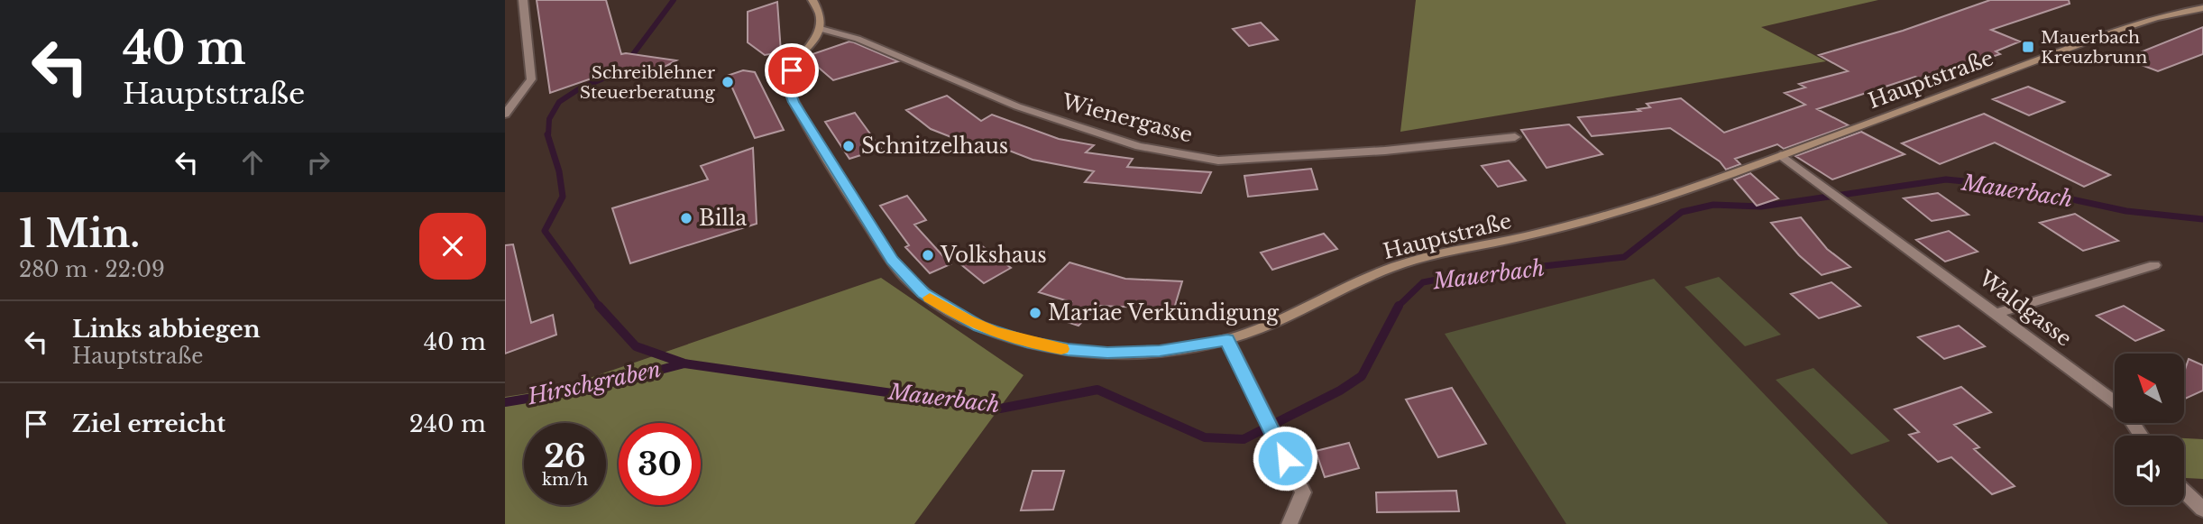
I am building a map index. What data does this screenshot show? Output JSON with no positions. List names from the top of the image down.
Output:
{
  "streets": {
    "main road": ["Hauptstraße"],
    "street": ["Wienergasse", "Waldgasse"]
  },
  "crossings": [
    ["Hauptstraße", "Wienergasse"],
    ["Hauptstraße", "Waldgasse"]
  ],
  "water": ["Mauerbach", "Hirschgraben"],
  "places": {
    "transit": ["Mauerbach Kreuzbrunn"],
    "other": [
      "Schreiblehner Steuerberatung",
      "Schnitzelhaus",
      "Billa",
      "Volkshaus",
      "Mariae Verkündigung"
    ]
  },
  "north": "top left",
  "page": {
    "turn": ["40 m", "Hauptstraße"],
    "heading": ["1 Min.", "280 m · 22:09"],
    "list": [
      {
        "name": "Links abbiegen",
        "note": "Hauptstraße",
        "value": "40 m"
      },
      {
        "name": "Ziel erreicht",
        "value": "240 m"
      }
    ],
    "speed": "26 km/h",
    "limit": "30"
  }
}
